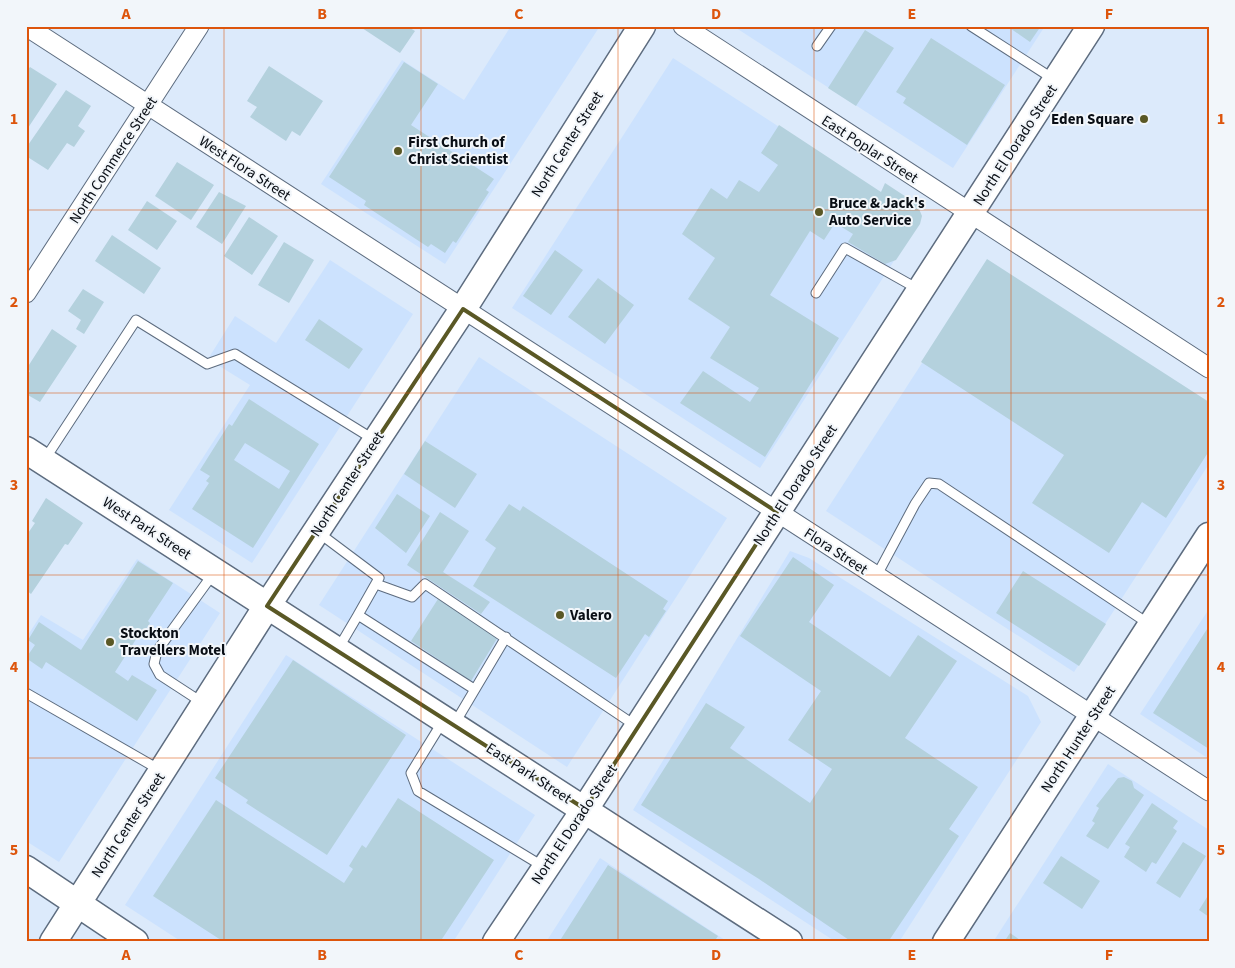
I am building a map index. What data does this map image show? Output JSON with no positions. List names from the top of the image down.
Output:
{
  "streets": {
    "main road": [
      "North Center Street",
      "North El Dorado Street",
      "West Park Street",
      "North Hunter Street",
      "East Park Street"
    ],
    "street": [
      "East Poplar Street",
      "North Commerce Street",
      "West Flora Street",
      "Flora Street"
    ]
  },
  "crossings": [
    ["North Center Street", "West Flora Street"],
    ["North Center Street", "West Park Street"],
    ["North Center Street", "Flora Street"],
    ["North Center Street", "East Park Street"],
    ["North El Dorado Street", "East Poplar Street"],
    ["North El Dorado Street", "Flora Street"],
    ["North El Dorado Street", "East Park Street"],
    ["North Commerce Street", "West Flora Street"],
    ["West Flora Street", "Flora Street"],
    ["West Park Street", "East Park Street"],
    ["Flora Street", "North Hunter Street"]
  ],
  "places": [
    "Eden Square",
    "First Church of Christ Scientist",
    "Bruce & Jack's Auto Service",
    "Valero",
    "Stockton Travellers Motel"
  ],
  "grid": {
    "columns": [
      "A",
      "B",
      "C",
      "D",
      "E",
      "F"
    ],
    "rows": [
      "1",
      "2",
      "3",
      "4",
      "5"
    ]
  }
}
